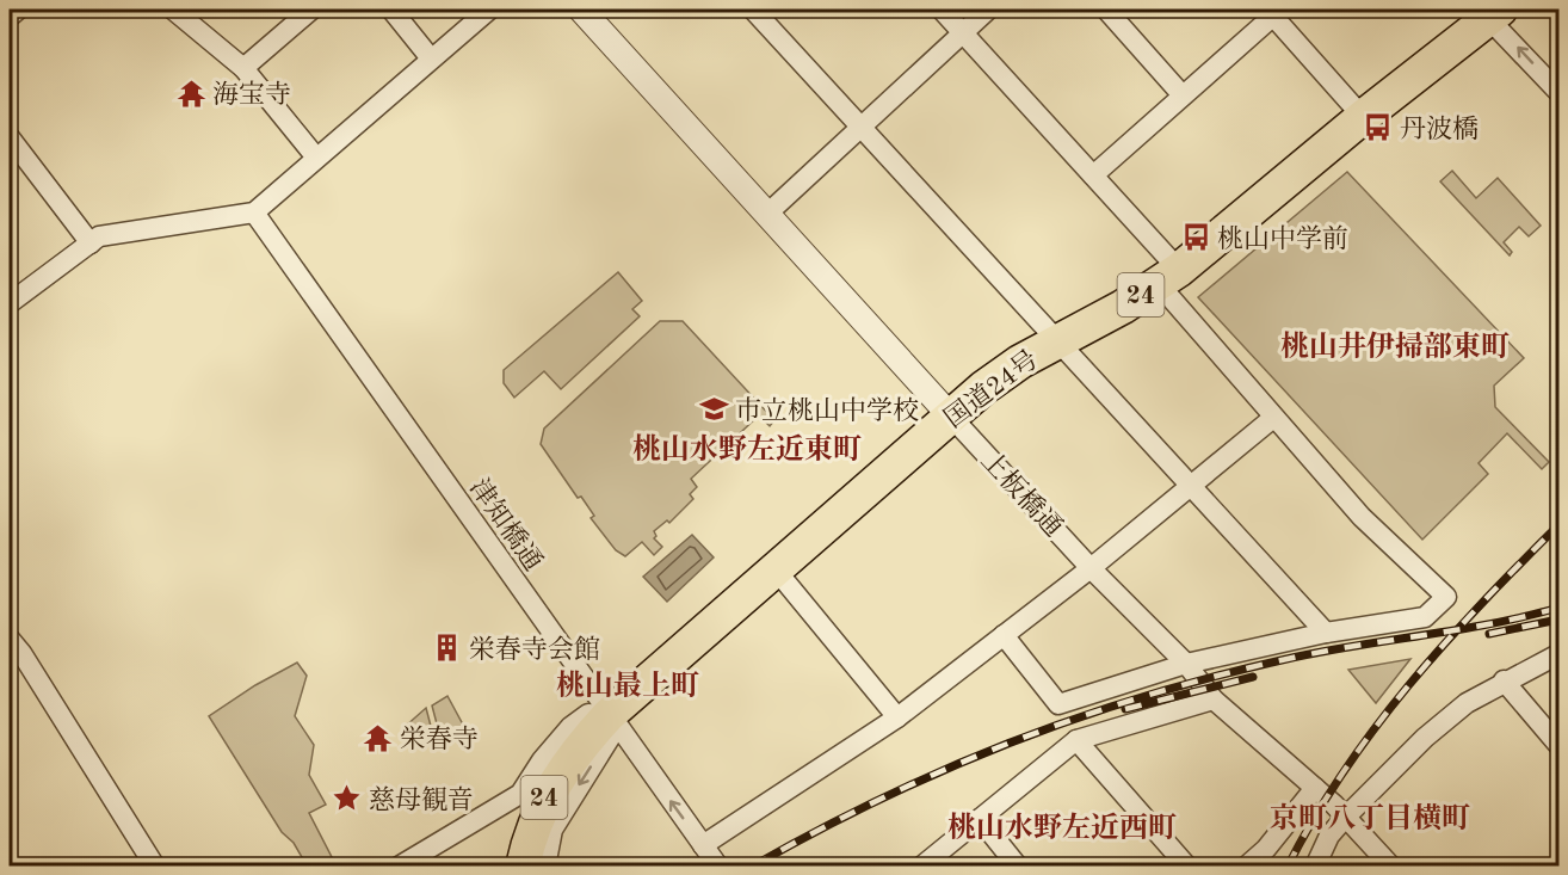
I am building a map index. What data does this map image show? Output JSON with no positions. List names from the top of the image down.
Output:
{
  "streets": {
    "highway": ["24", "国道24号"],
    "street": ["上板橋通", "津知橋通"]
  },
  "crossings": [
    ["国道24号", "上板橋通"],
    ["国道24号", "津知橋通"]
  ],
  "districts": [
    "桃山井伊掃部東町",
    "桃山水野左近東町",
    "桃山最上町",
    "京町八丁目横町",
    "桃山水野左近西町"
  ],
  "places": {
    "temple": ["海宝寺", "栄春寺"],
    "bus stop": ["丹波橋", "桃山中学前"],
    "school or university": ["市立桃山中学校"],
    "building": ["栄春寺会館"],
    "place": ["慈母観音"]
  }
}
